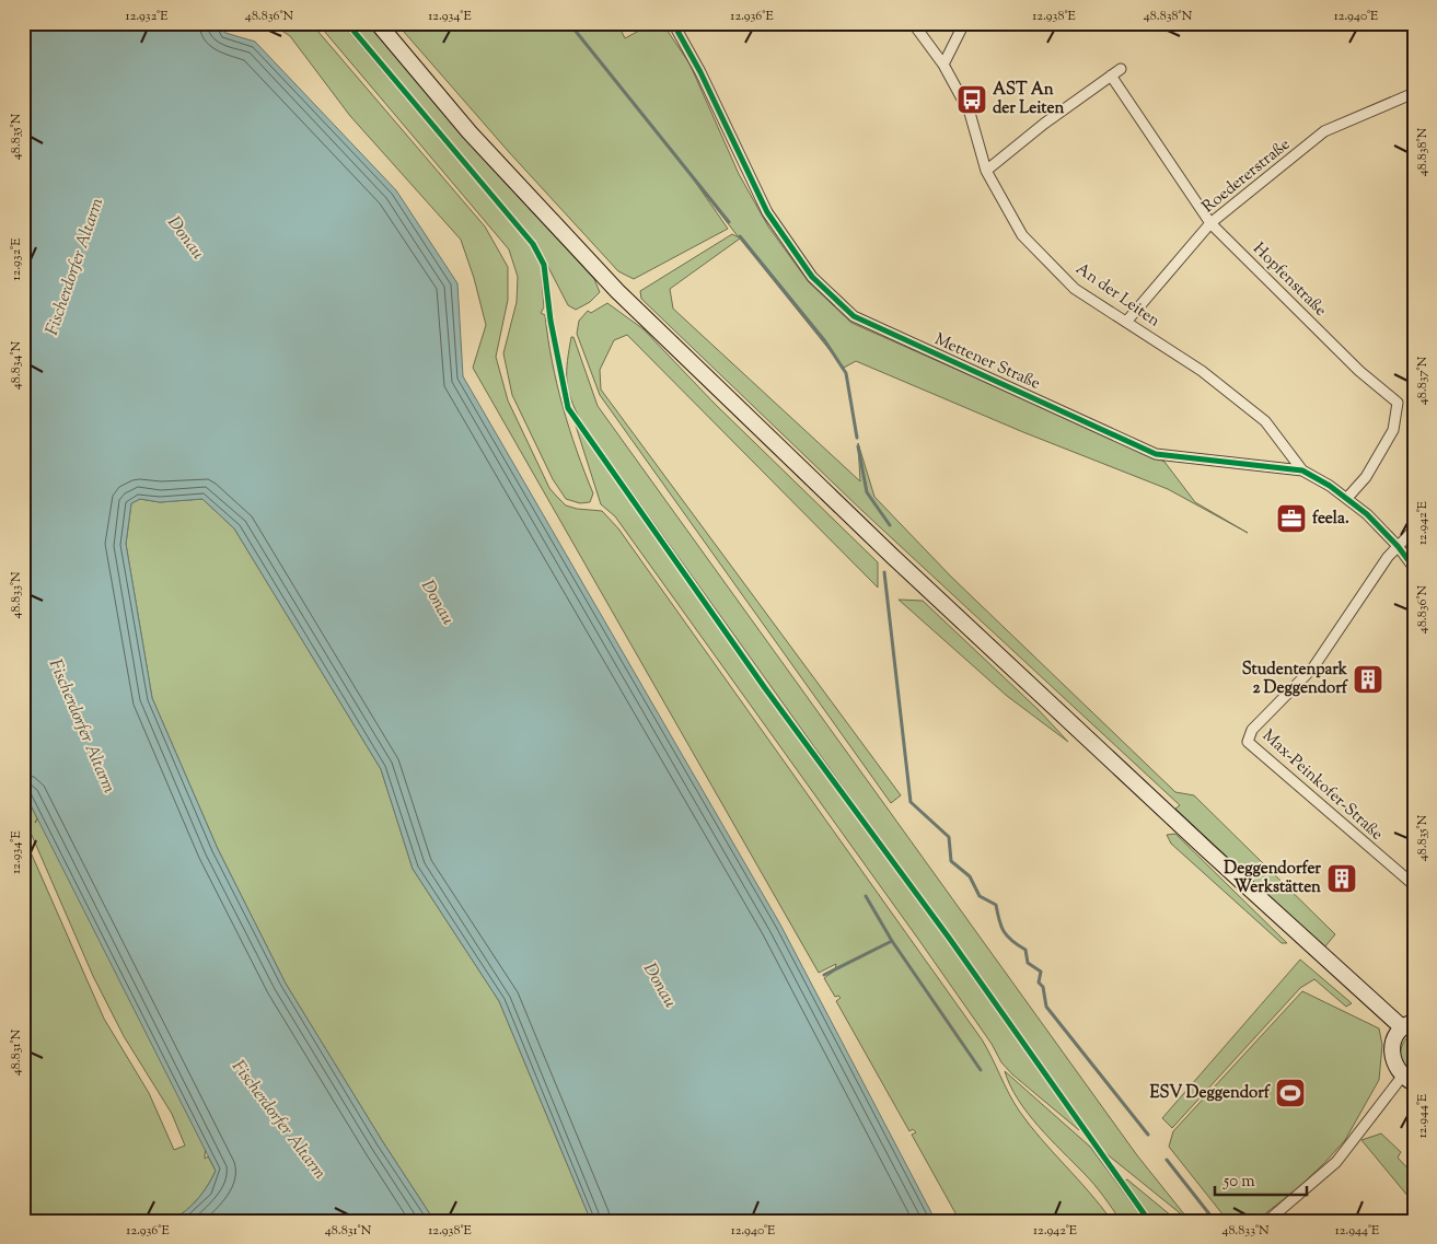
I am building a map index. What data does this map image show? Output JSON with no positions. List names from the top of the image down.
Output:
{
  "streets": {
    "street": [
      "Roedererstraße",
      "Hopfenstraße",
      "An der Leiten",
      "Mettener Straße",
      "Max-Peinkofer-Straße"
    ]
  },
  "crossings": [
    ["Roedererstraße", "Hopfenstraße"],
    ["Roedererstraße", "An der Leiten"],
    ["Hopfenstraße", "Mettener Straße"],
    ["An der Leiten", "Mettener Straße"],
    ["Mettener Straße", "Max-Peinkofer-Straße"]
  ],
  "water": ["Donau", "Fischerdorfer Altarm"],
  "places": {
    "bus stop": ["AST An der Leiten"],
    "office": ["feela."],
    "building": ["Studentenpark 2 Deggendorf", "Deggendorfer Werkstätten"],
    "sports": ["ESV Deggendorf"]
  },
  "scale_bar": "50 m",
  "coordinates": [
    "12.932°E",
    "48.836°N",
    "12.934°E",
    "12.936°E",
    "12.938°E",
    "48.838°N",
    "12.940°E",
    "48.835°N",
    "48.834°N",
    "48.837°N",
    "12.942°E",
    "48.833°N",
    "48.831°N",
    "12.944°E"
  ]
}
